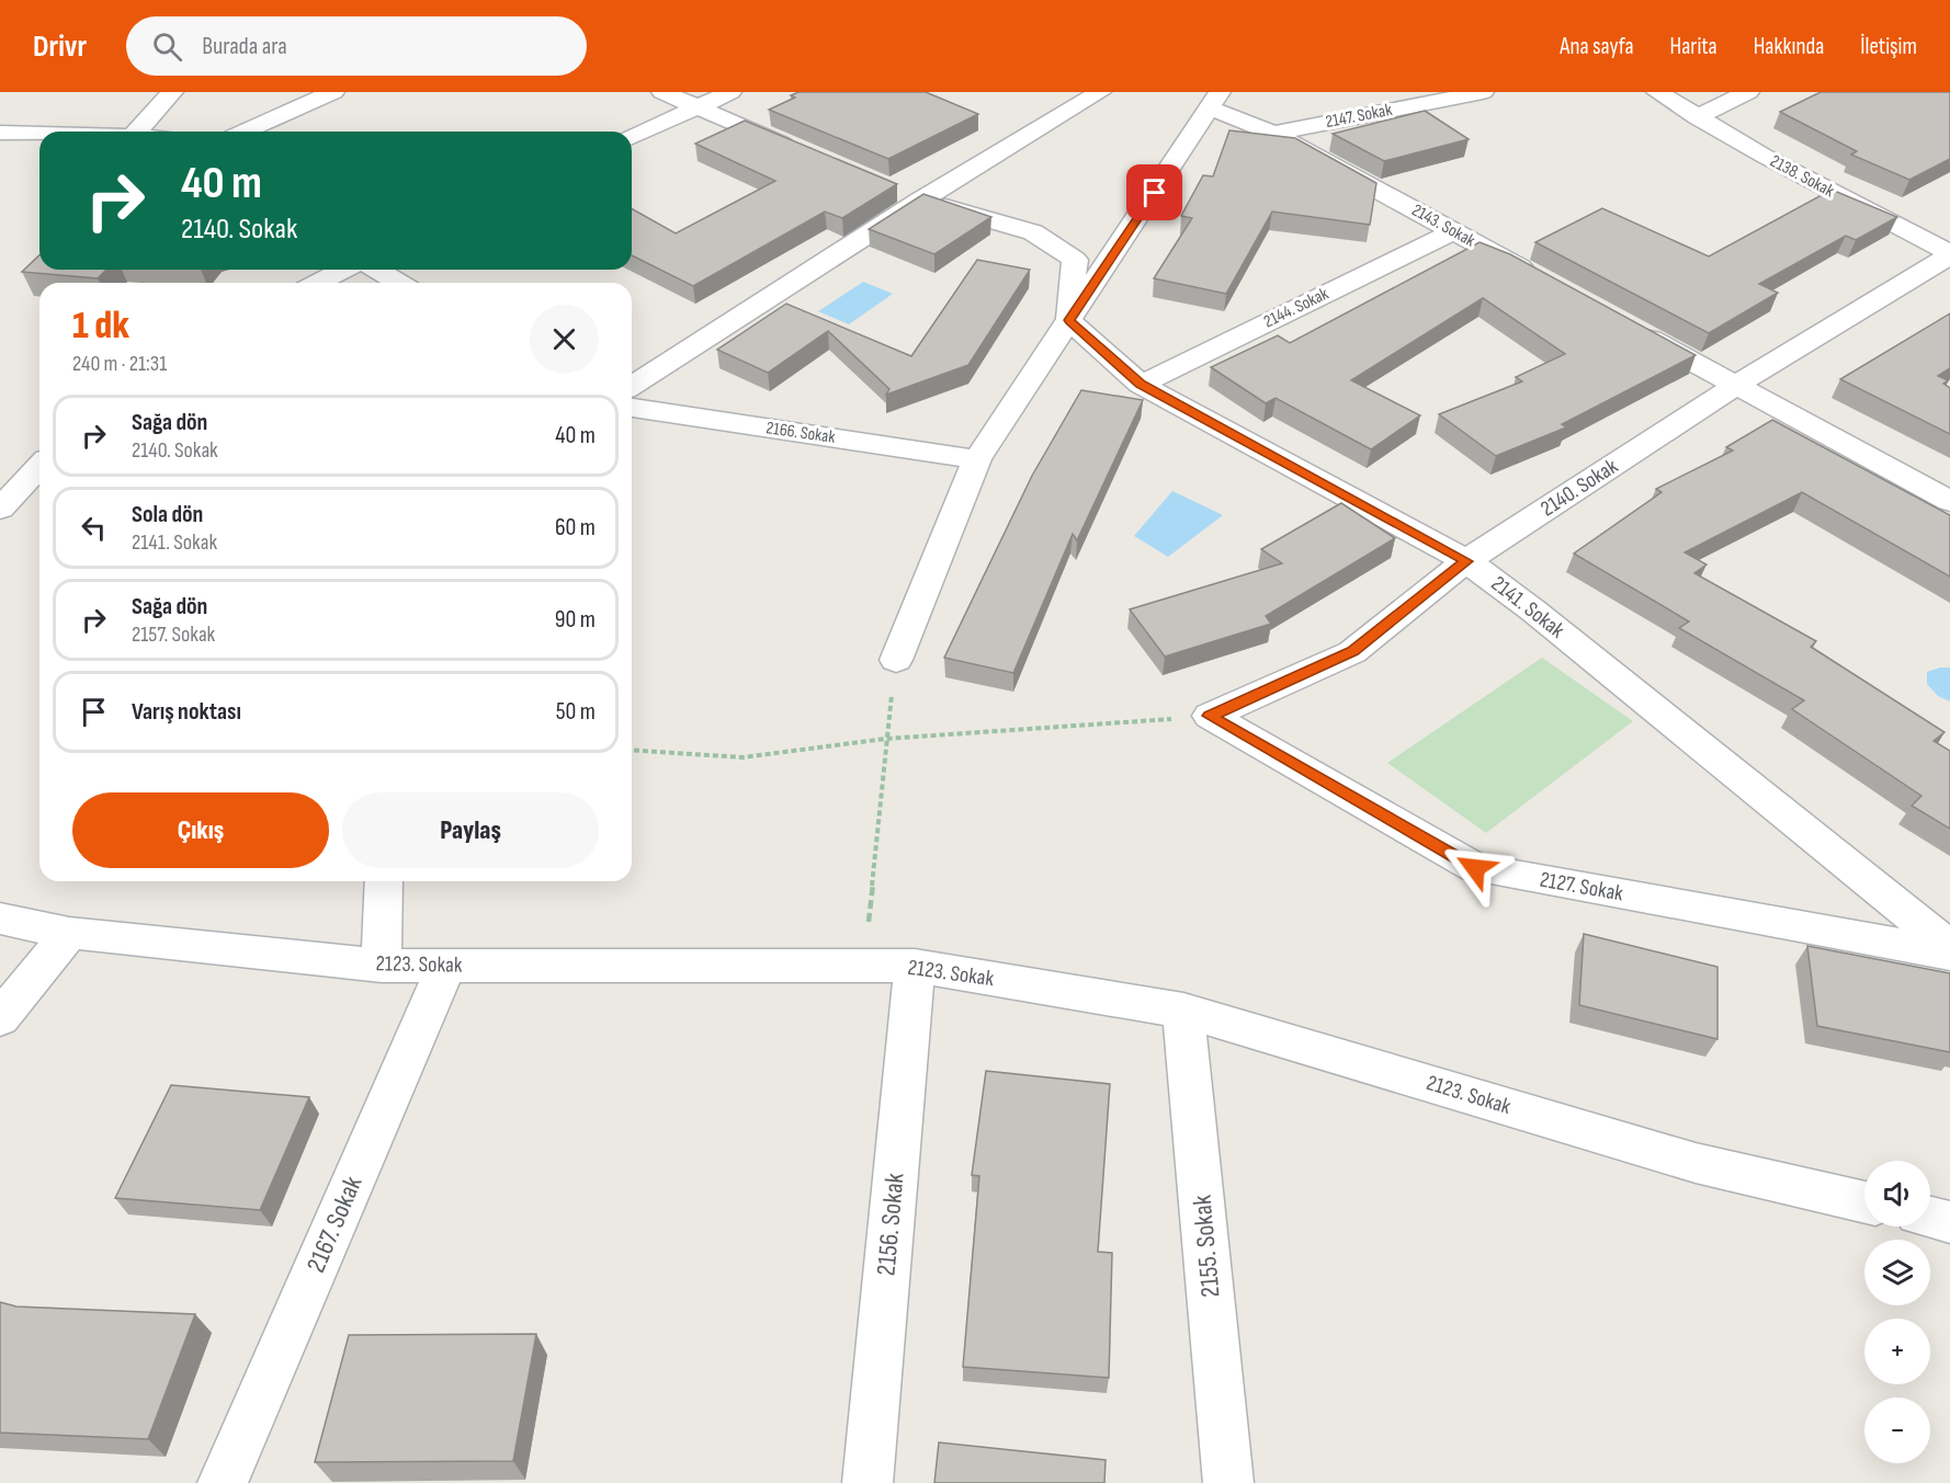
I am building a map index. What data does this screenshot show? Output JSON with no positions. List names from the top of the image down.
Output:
{
  "streets": {
    "street": [
      "2147. Sokak",
      "2138. Sokak",
      "2143. Sokak",
      "2144. Sokak",
      "2166. Sokak",
      "2140. Sokak",
      "2141. Sokak",
      "2127. Sokak",
      "2123. Sokak",
      "2167. Sokak",
      "2156. Sokak",
      "2155. Sokak"
    ]
  },
  "crossings": [
    ["2147. Sokak", "2143. Sokak"],
    ["2138. Sokak", "2140. Sokak"],
    ["2143. Sokak", "2144. Sokak"],
    ["2144. Sokak", "2141. Sokak"],
    ["2140. Sokak", "2141. Sokak"],
    ["2140. Sokak", "2127. Sokak"],
    ["2123. Sokak", "2167. Sokak"],
    ["2123. Sokak", "2156. Sokak"],
    ["2123. Sokak", "2155. Sokak"]
  ],
  "page": {
    "header": "Drivr",
    "search": "Burada ara",
    "nav": [
      "Ana sayfa",
      "Harita",
      "Hakkında",
      "İletişim"
    ],
    "turn": ["40 m", "2140. Sokak"],
    "heading": ["1 dk", "240 m · 21:31"],
    "list": [
      {
        "name": "Sağa dön",
        "note": "2140. Sokak",
        "value": "40 m"
      },
      {
        "name": "Sola dön",
        "note": "2141. Sokak",
        "value": "60 m"
      },
      {
        "name": "Sağa dön",
        "note": "2157. Sokak",
        "value": "90 m"
      },
      {
        "name": "Varış noktası",
        "value": "50 m"
      }
    ],
    "buttons": ["Çıkış", "Paylaş"],
    "map_buttons": ["+", "−"]
  }
}
